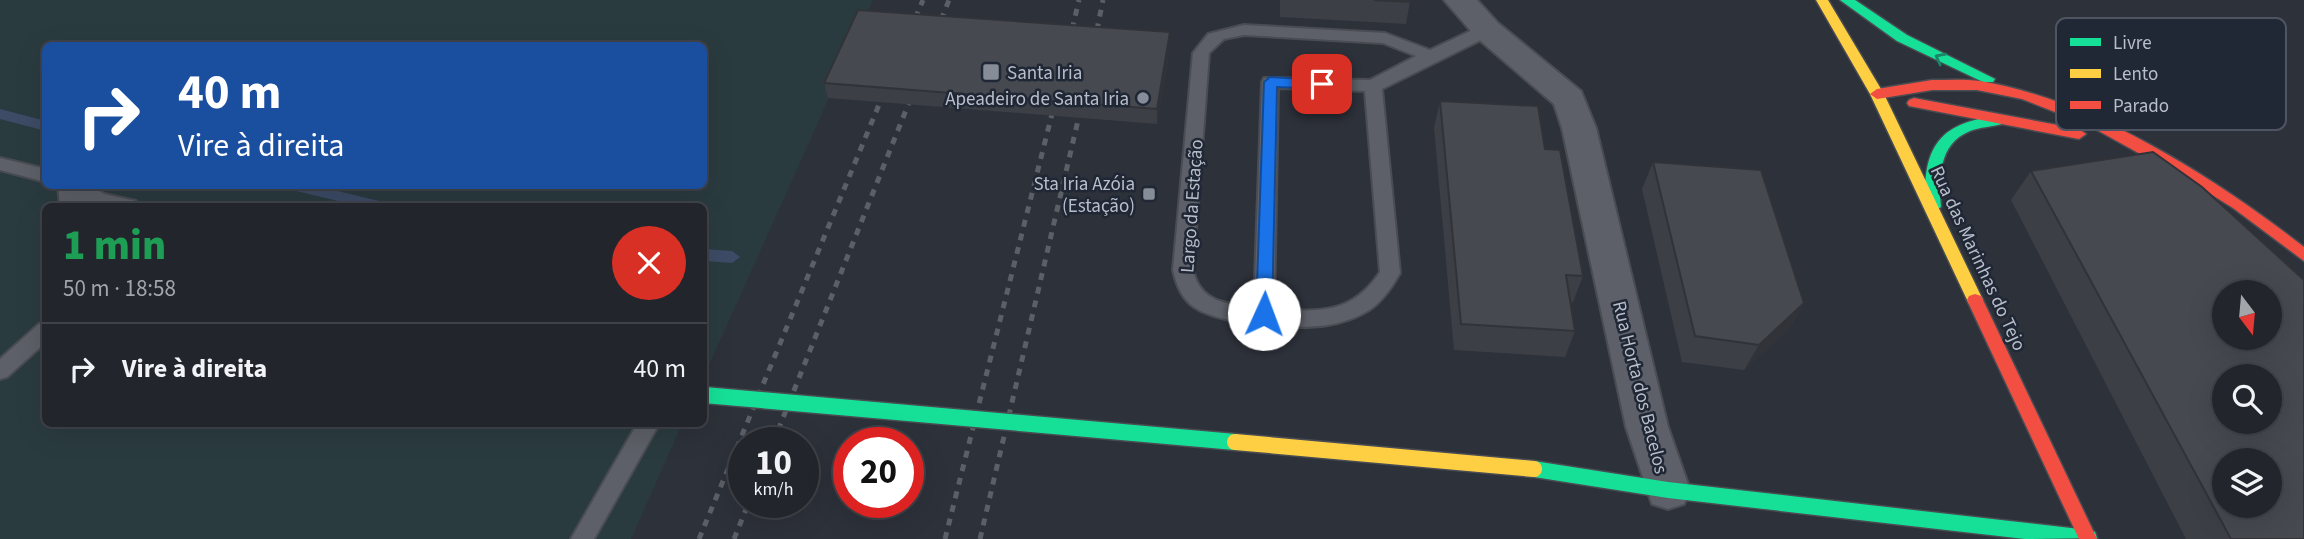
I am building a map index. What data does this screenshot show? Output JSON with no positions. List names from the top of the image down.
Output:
{
  "streets": {
    "main road": ["Rua das Marinhas do Tejo", "Rua Horta dos Bacelos"],
    "lane": ["Largo da Estação"]
  },
  "crossings": [
    ["Rua das Marinhas do Tejo", "Rua Horta dos Bacelos"]
  ],
  "places": {
    "transit": ["Santa Iria", "Sta Iria Azóia (Estação)"],
    "other": ["Apeadeiro de Santa Iria"]
  },
  "legend": ["Livre", "Lento", "Parado"],
  "north": "bottom",
  "page": {
    "turn": ["40 m", "Vire à direita"],
    "heading": ["1 min", "50 m · 18:58"],
    "list": [
      {
        "name": "Vire à direita",
        "value": "40 m"
      }
    ],
    "speed": "10 km/h",
    "limit": "20"
  }
}
